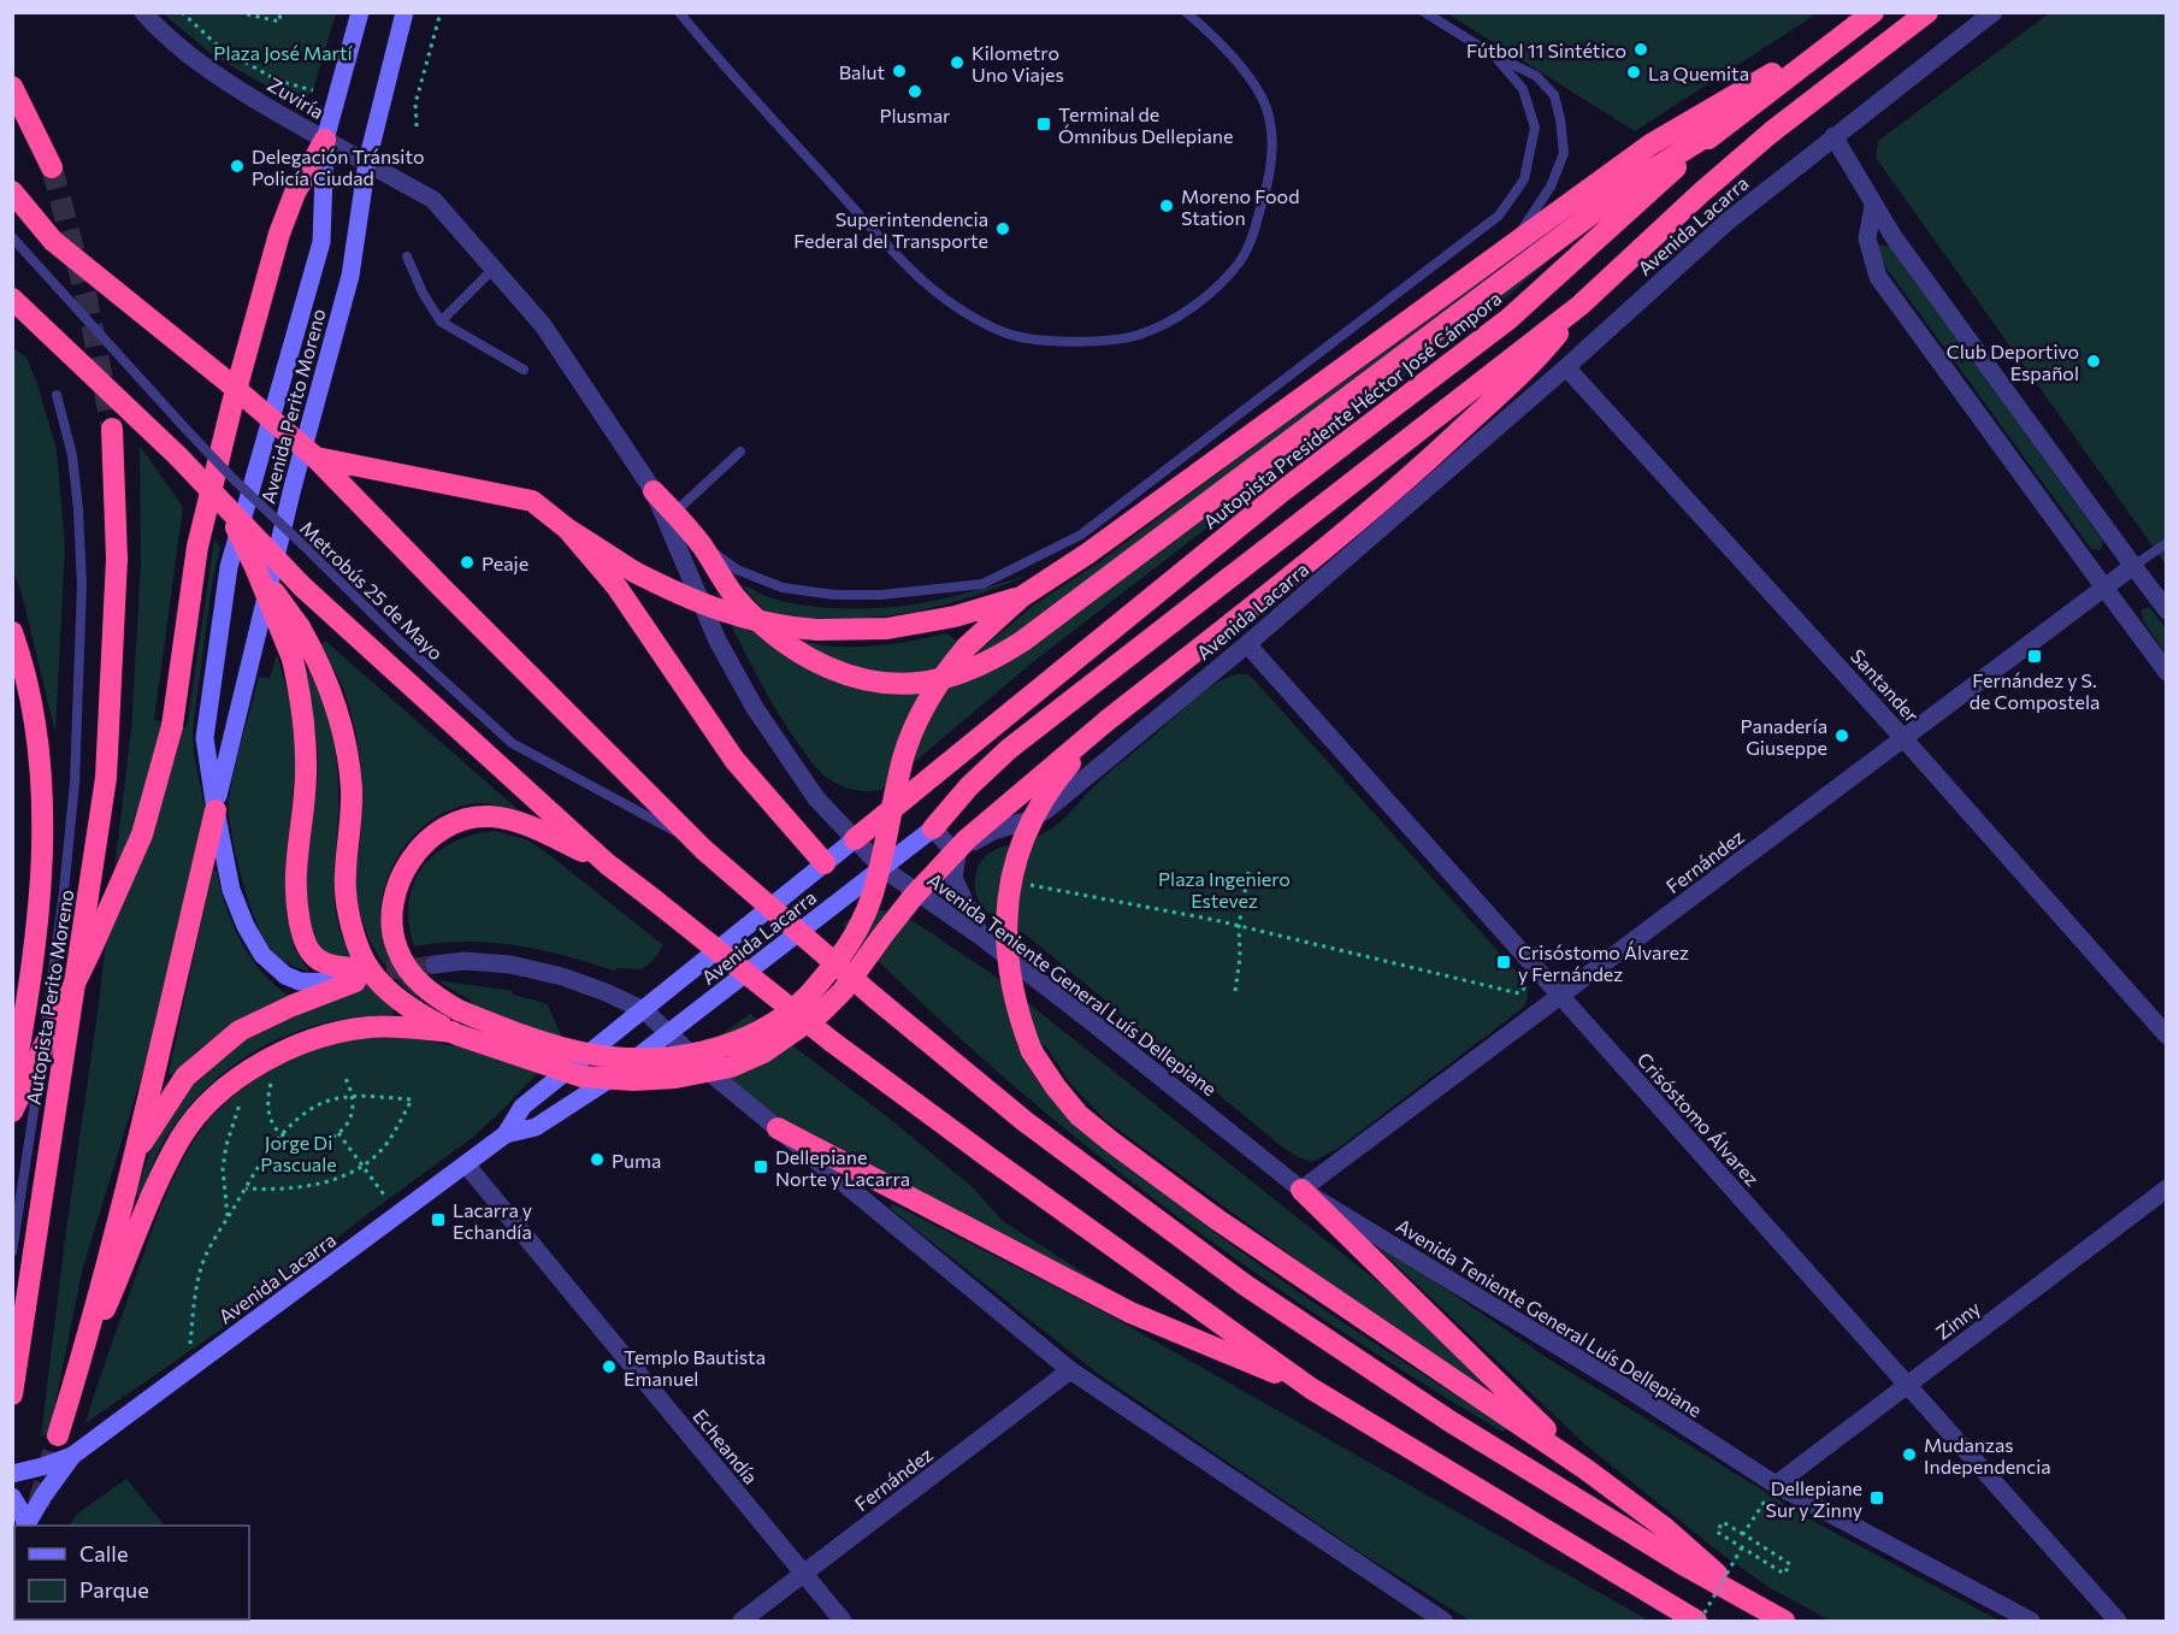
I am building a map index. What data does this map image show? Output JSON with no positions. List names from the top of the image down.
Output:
{
  "streets": {
    "highway": ["Autopista Presidente Héctor José Cámpora", "Autopista Perito Moreno"],
    "main road": ["Avenida Lacarra", "Avenida Perito Moreno"],
    "street": [
      "Zuviría",
      "Santander",
      "Fernández",
      "Avenida Teniente General Luís Dellepiane",
      "Crisóstomo Álvarez",
      "Zinny",
      "Echeandía"
    ],
    "lane": ["Metrobús 25 de Mayo"]
  },
  "crossings": [
    ["Zuviría", "Avenida Teniente General Luís Dellepiane"],
    ["Avenida Lacarra", "Autopista Presidente Héctor José Cámpora"],
    ["Avenida Lacarra", "Santander"],
    ["Avenida Lacarra", "Avenida Teniente General Luís Dellepiane"],
    ["Avenida Lacarra", "Crisóstomo Álvarez"],
    ["Avenida Lacarra", "Echeandía"],
    ["Avenida Perito Moreno", "Avenida Teniente General Luís Dellepiane"],
    ["Autopista Presidente Héctor José Cámpora", "Avenida Teniente General Luís Dellepiane"],
    ["Santander", "Fernández"],
    ["Fernández", "Avenida Teniente General Luís Dellepiane"],
    ["Fernández", "Crisóstomo Álvarez"],
    ["Fernández", "Echeandía"],
    ["Avenida Teniente General Luís Dellepiane", "Zinny"],
    ["Crisóstomo Álvarez", "Zinny"]
  ],
  "parks": ["Plaza José Martí", "Plaza Ingeniero Estevez", "Jorge Di Pascuale"],
  "places": {
    "other": [
      "Fútbol 11 Sintético",
      "Kilometro Uno Viajes",
      "Balut",
      "La Quemita",
      "Plusmar",
      "Delegación Tránsito Policía Ciudad",
      "Moreno Food Station",
      "Superintendencia Federal del Transporte",
      "Club Deportivo Español",
      "Peaje",
      "Panadería Giuseppe",
      "Puma",
      "Templo Bautista Emanuel",
      "Mudanzas Independencia"
    ],
    "transit": [
      "Terminal de Ómnibus Dellepiane",
      "Fernández y S. de Compostela",
      "Crisóstomo Álvarez y Fernández",
      "Dellepiane Norte y Lacarra",
      "Lacarra y Echandía",
      "Dellepiane Sur y Zinny"
    ]
  },
  "legend": ["Calle", "Parque"]
}
